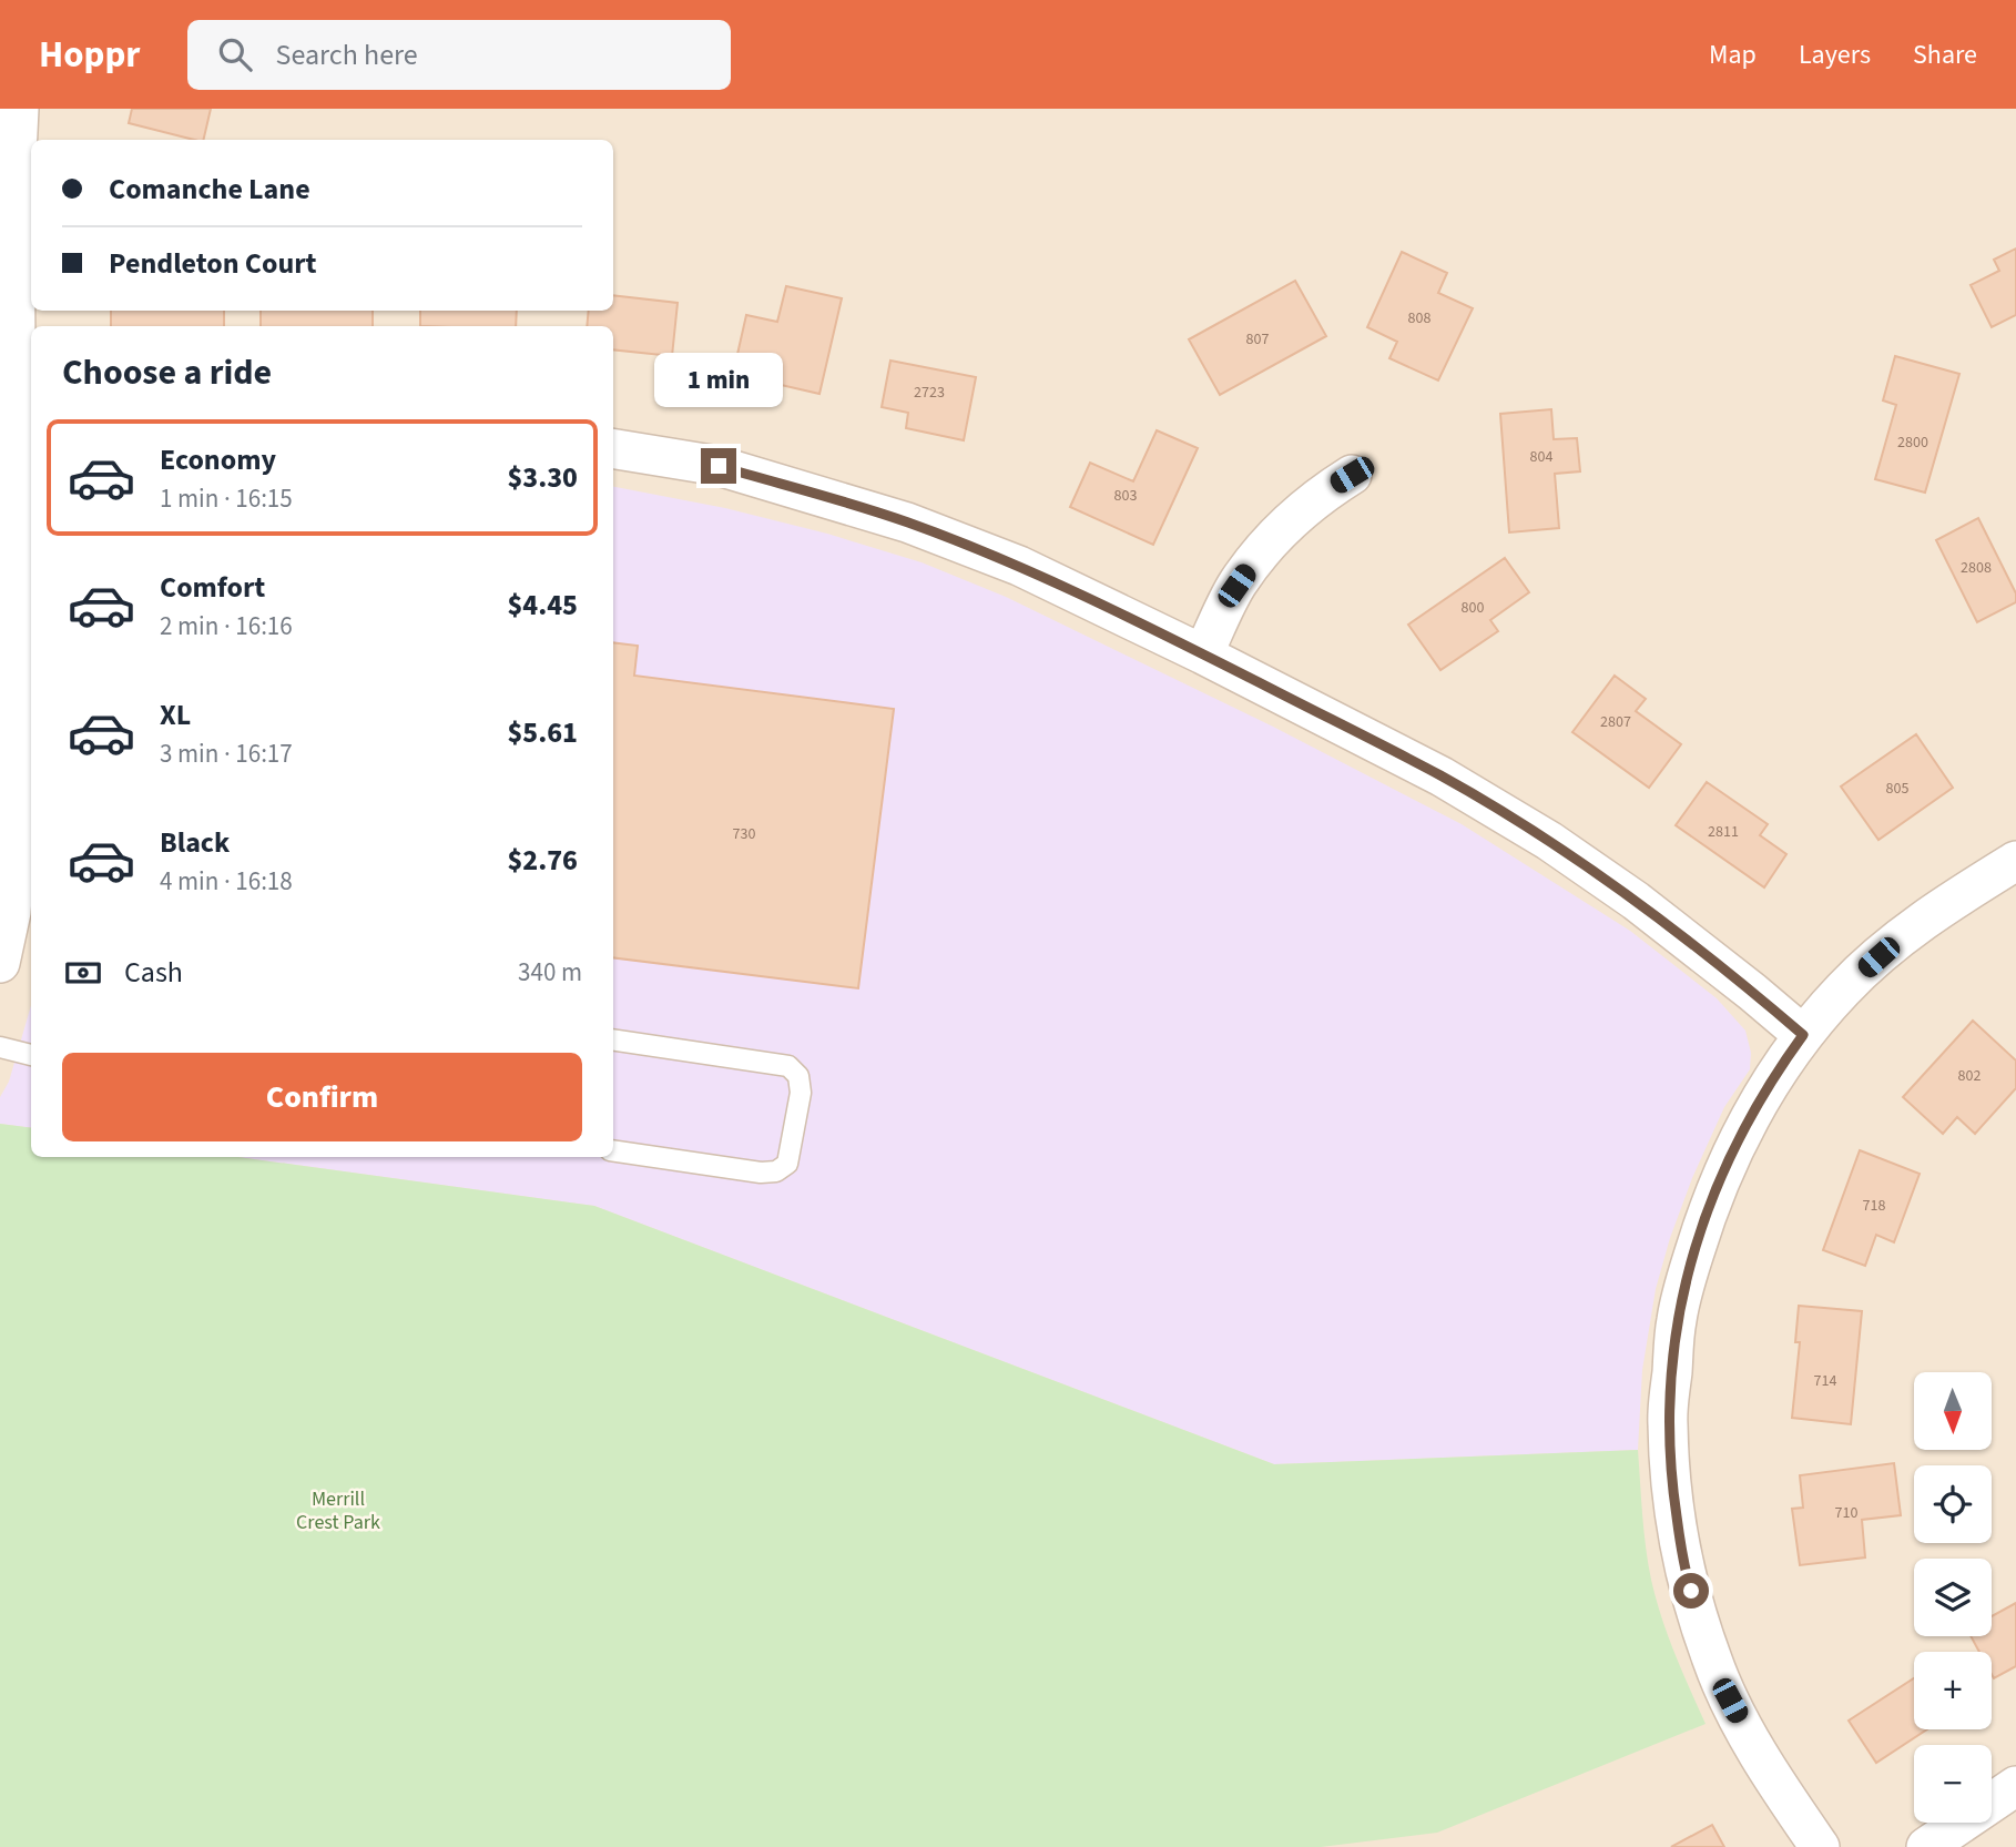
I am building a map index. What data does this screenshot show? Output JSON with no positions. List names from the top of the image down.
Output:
{
  "parks": ["Merrill Crest Park"],
  "house_numbers": [
    "808",
    "807",
    "2723",
    "2800",
    "804",
    "803",
    "2808",
    "800",
    "2807",
    "805",
    "2811",
    "730",
    "802",
    "718",
    "714",
    "710"
  ],
  "north": "bottom",
  "page": {
    "header": "Hoppr",
    "search": "Search here",
    "nav": ["Map", "Layers", "Share"],
    "banner": ["Comanche Lane", "Pendleton Court"],
    "heading": "Choose a ride",
    "bubble": "1 min",
    "list": [
      {
        "name": "Economy",
        "note": "1 min · 16:15",
        "value": "$3.30"
      },
      {
        "name": "Comfort",
        "note": "2 min · 16:16",
        "value": "$4.45"
      },
      {
        "name": "XL",
        "note": "3 min · 16:17",
        "value": "$5.61"
      },
      {
        "name": "Black",
        "note": "4 min · 16:18",
        "value": "$2.76"
      }
    ],
    "pay": ["Cash", "340 m"],
    "buttons": "Confirm",
    "map_buttons": ["+", "−"]
  }
}
